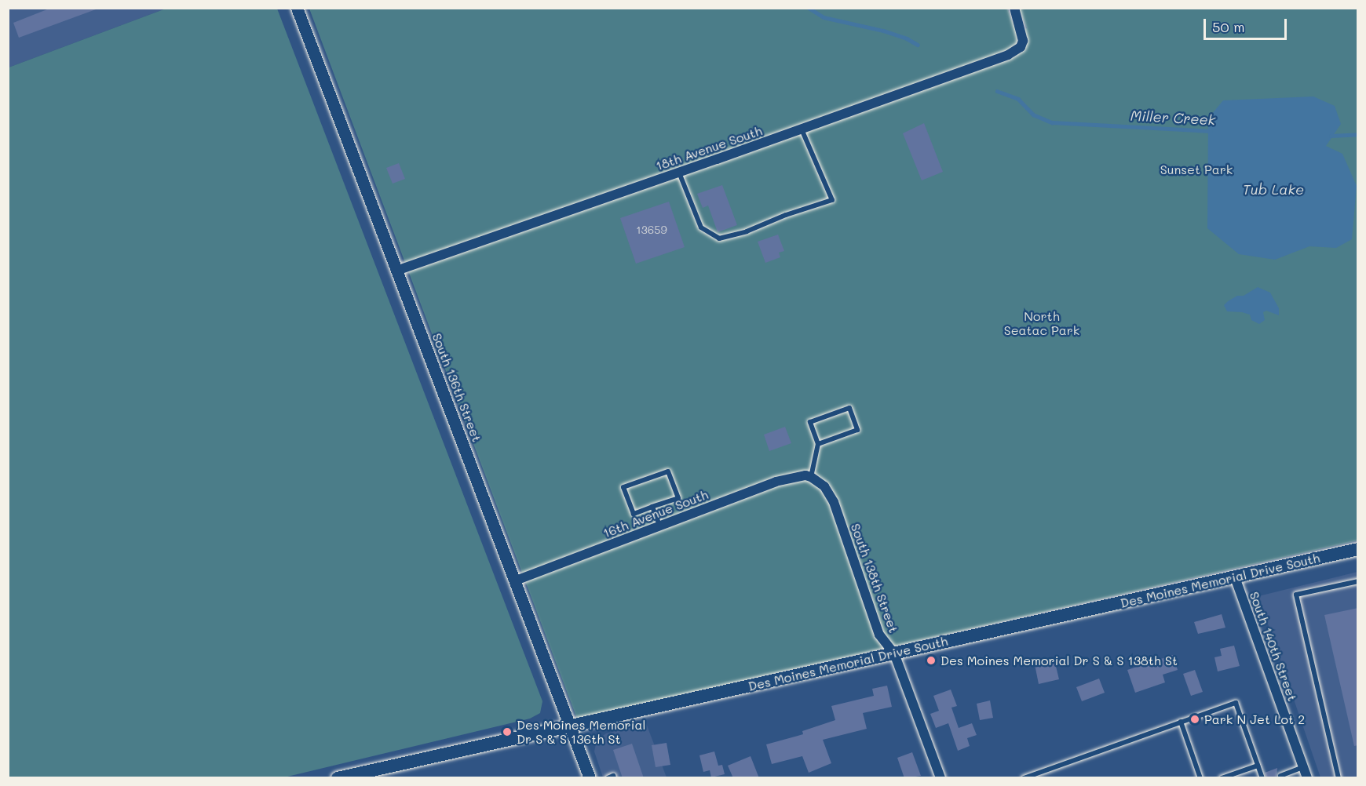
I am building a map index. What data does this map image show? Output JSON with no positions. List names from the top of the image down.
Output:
{
  "streets": {
    "main road": ["Des Moines Memorial Drive South"],
    "street": [
      "18th Avenue South",
      "South 136th Street",
      "16th Avenue South",
      "South 138th Street",
      "South 140th Street"
    ]
  },
  "crossings": [
    ["18th Avenue South", "South 136th Street"],
    ["South 136th Street", "16th Avenue South"],
    ["South 136th Street", "Des Moines Memorial Drive South"],
    ["16th Avenue South", "South 138th Street"],
    ["South 138th Street", "Des Moines Memorial Drive South"],
    ["Des Moines Memorial Drive South", "South 140th Street"]
  ],
  "water": ["Miller Creek", "Tub Lake"],
  "parks": ["Sunset Park", "North Seatac Park"],
  "places": ["Des Moines Memorial Dr S & S 138th St", "Park N Jet Lot 2", "Des Moines Memorial Dr S & S 136th St"],
  "house_numbers": ["13659"],
  "scale_bar": "50 m"
}
